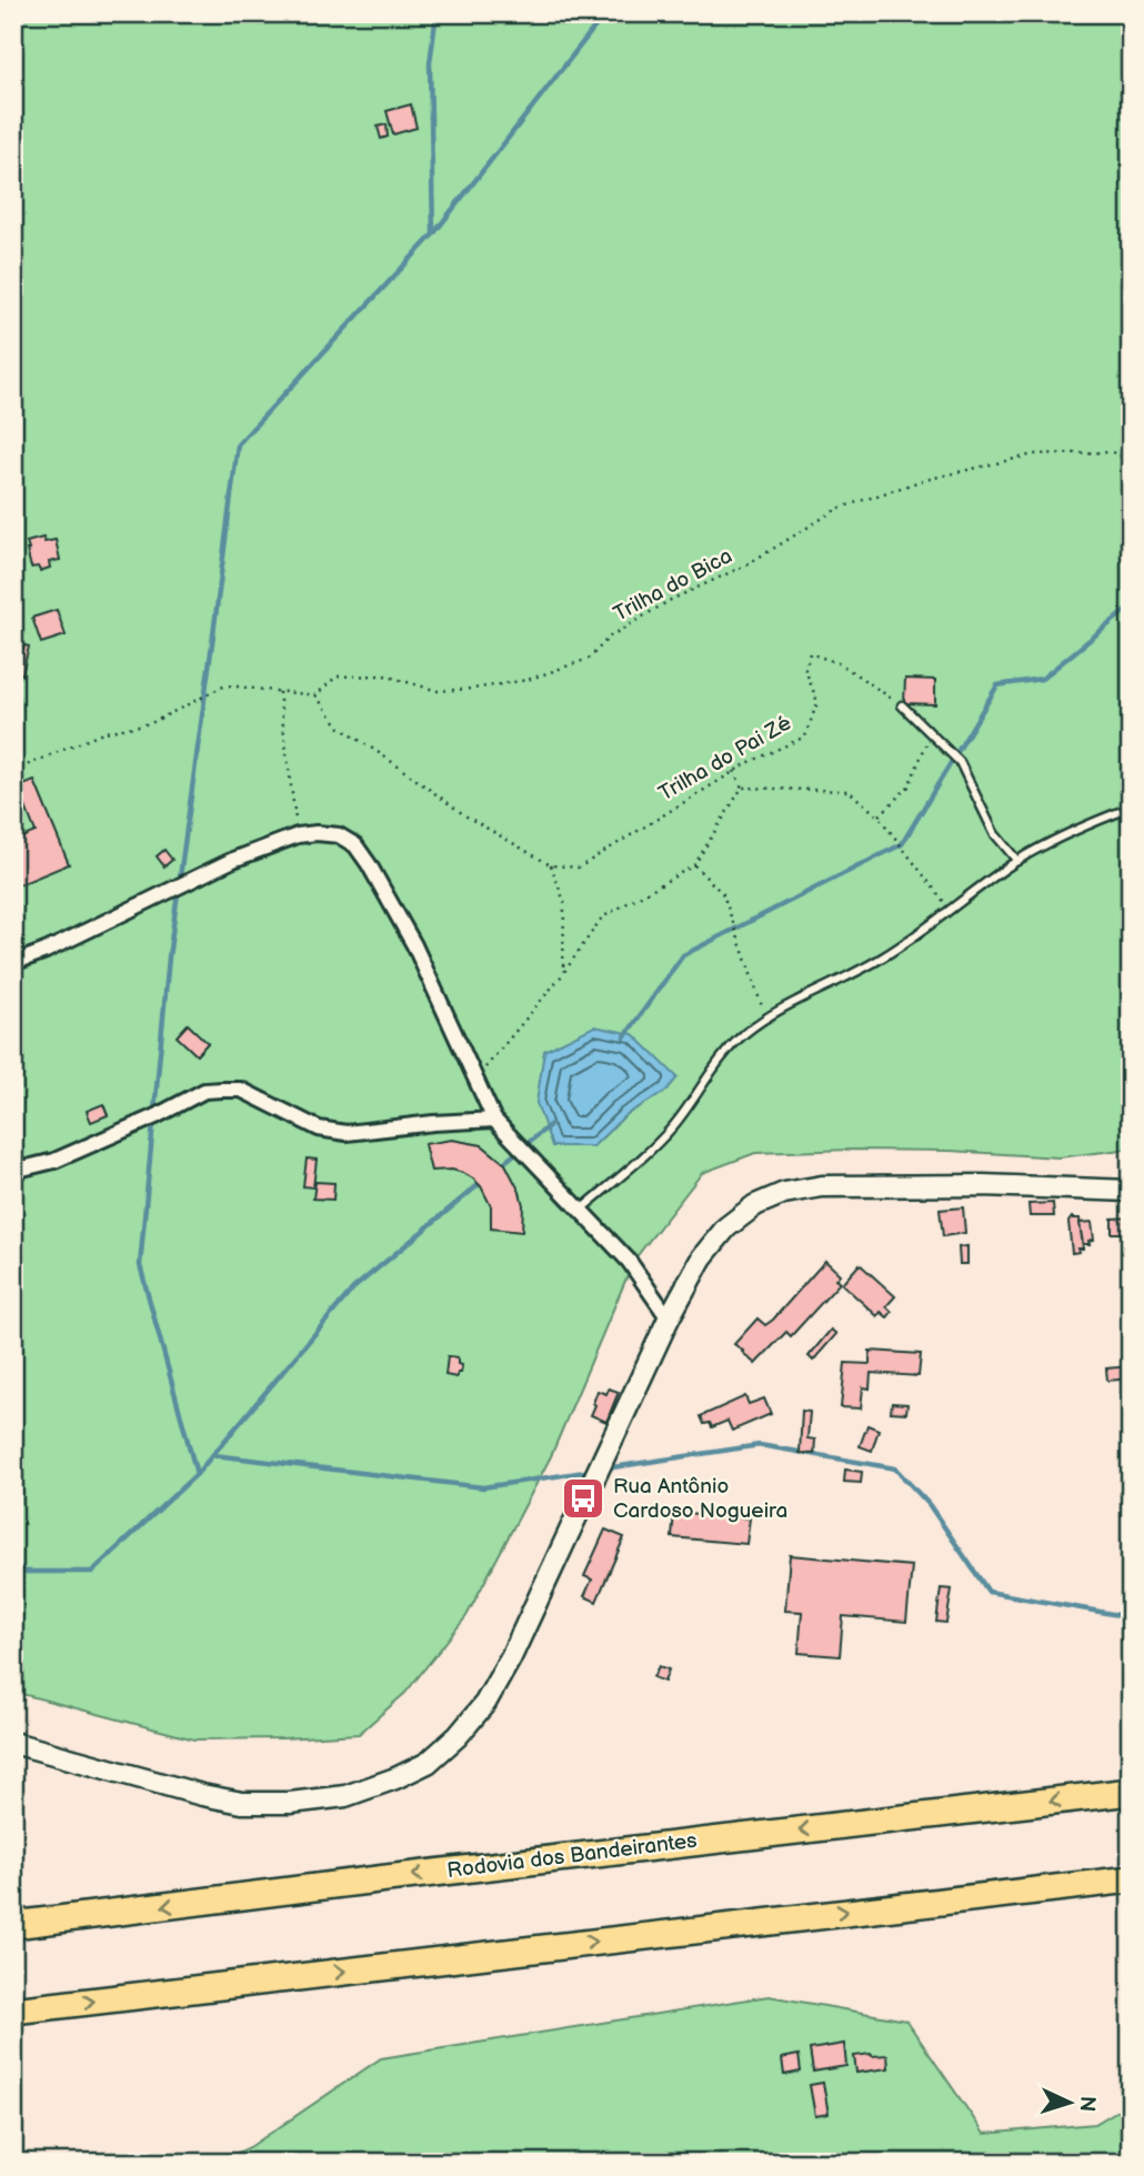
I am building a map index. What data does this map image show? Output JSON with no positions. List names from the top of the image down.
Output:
{
  "streets": {
    "highway": ["Rodovia dos Bandeirantes"],
    "path": ["Trilha do Bica", "Trilha do Pai Zé"]
  },
  "places": {
    "bus stop": ["Rua Antônio Cardoso Nogueira"]
  },
  "north": "right"
}
